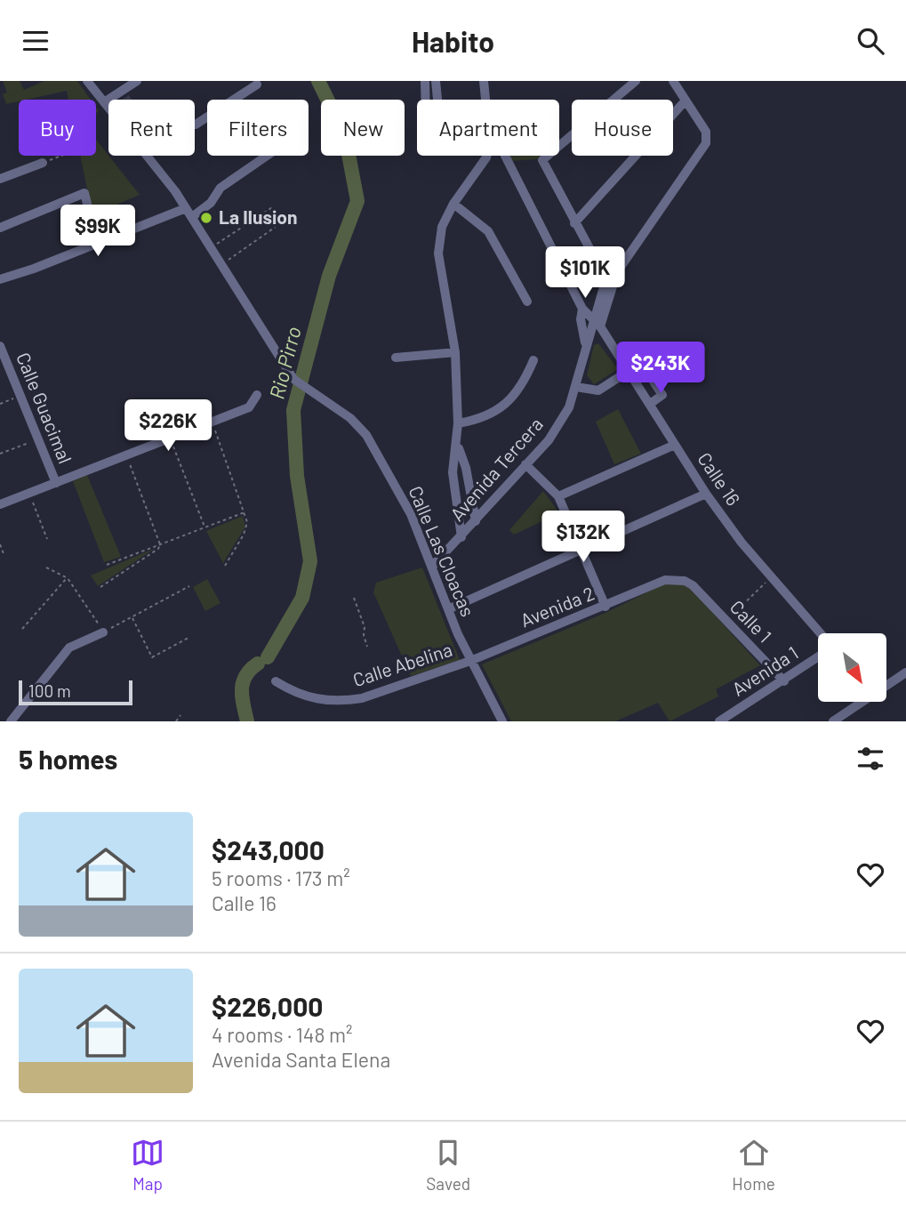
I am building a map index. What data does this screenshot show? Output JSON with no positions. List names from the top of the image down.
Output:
{
  "streets": {
    "street": [
      "Calle Guacimal",
      "Avenida Tercera",
      "Calle 16",
      "Calle Las Cloacas",
      "Avenida 2",
      "Calle 1",
      "Calle Abelina",
      "Avenida 1"
    ]
  },
  "crossings": [
    ["Avenida Tercera", "Calle 16"],
    ["Avenida Tercera", "Calle Las Cloacas"],
    ["Calle Las Cloacas", "Avenida 2"],
    ["Calle Las Cloacas", "Calle Abelina"],
    ["Avenida 2", "Calle 1"],
    ["Avenida 2", "Calle Abelina"],
    ["Calle 1", "Avenida 1"]
  ],
  "water": ["Rio Pirro"],
  "places": ["La Ilusion"],
  "scale_bar": "100 m",
  "north": "bottom right",
  "page": {
    "header": "Habito",
    "chip": [
      "Buy",
      "Rent",
      "Filters",
      "New",
      "Apartment",
      "House"
    ],
    "price": [
      "$99K",
      "$101K",
      "$243K",
      "$226K",
      "$132K"
    ],
    "scale": "100 m",
    "heading": "5 homes",
    "list": [
      {
        "name": "$243,000",
        "note": "5 rooms · 173 m² · Calle 16"
      },
      {
        "name": "$226,000",
        "note": "4 rooms · 148 m² · Avenida Santa Elena"
      }
    ],
    "tabs": ["Map", "Saved", "Home"]
  }
}
